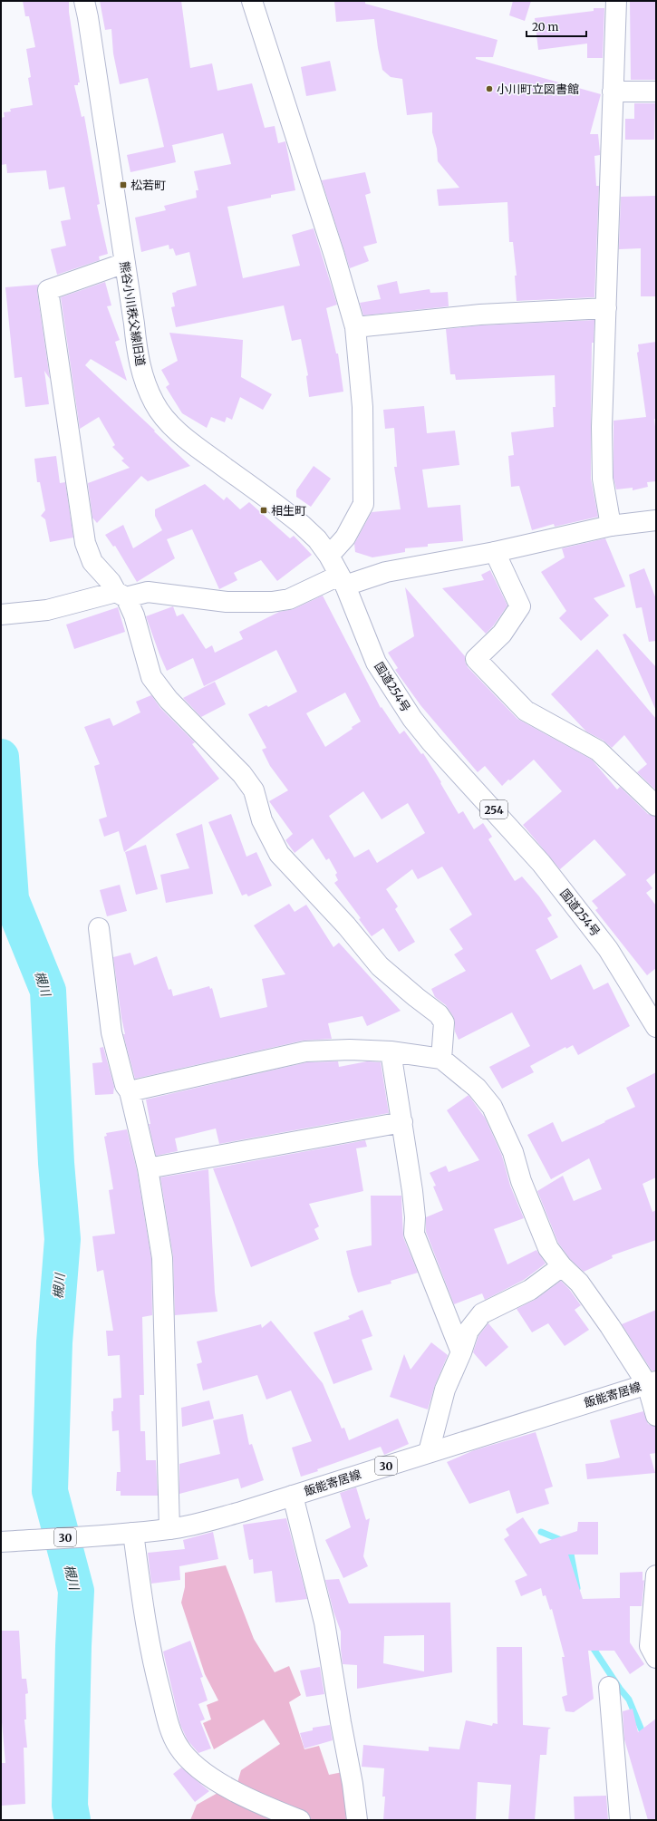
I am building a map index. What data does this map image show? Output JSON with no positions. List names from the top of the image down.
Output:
{
  "streets": {
    "main road": [
      "熊谷小川秩父線旧道",
      "国道254号",
      "254",
      "飯能寄居線",
      "30"
    ]
  },
  "crossings": [
    ["熊谷小川秩父線旧道", "国道254号"]
  ],
  "water": ["槻川"],
  "places": {
    "other": ["小川町立図書館"],
    "transit": ["松若町", "相生町"]
  },
  "scale_bar": "20 m"
}
